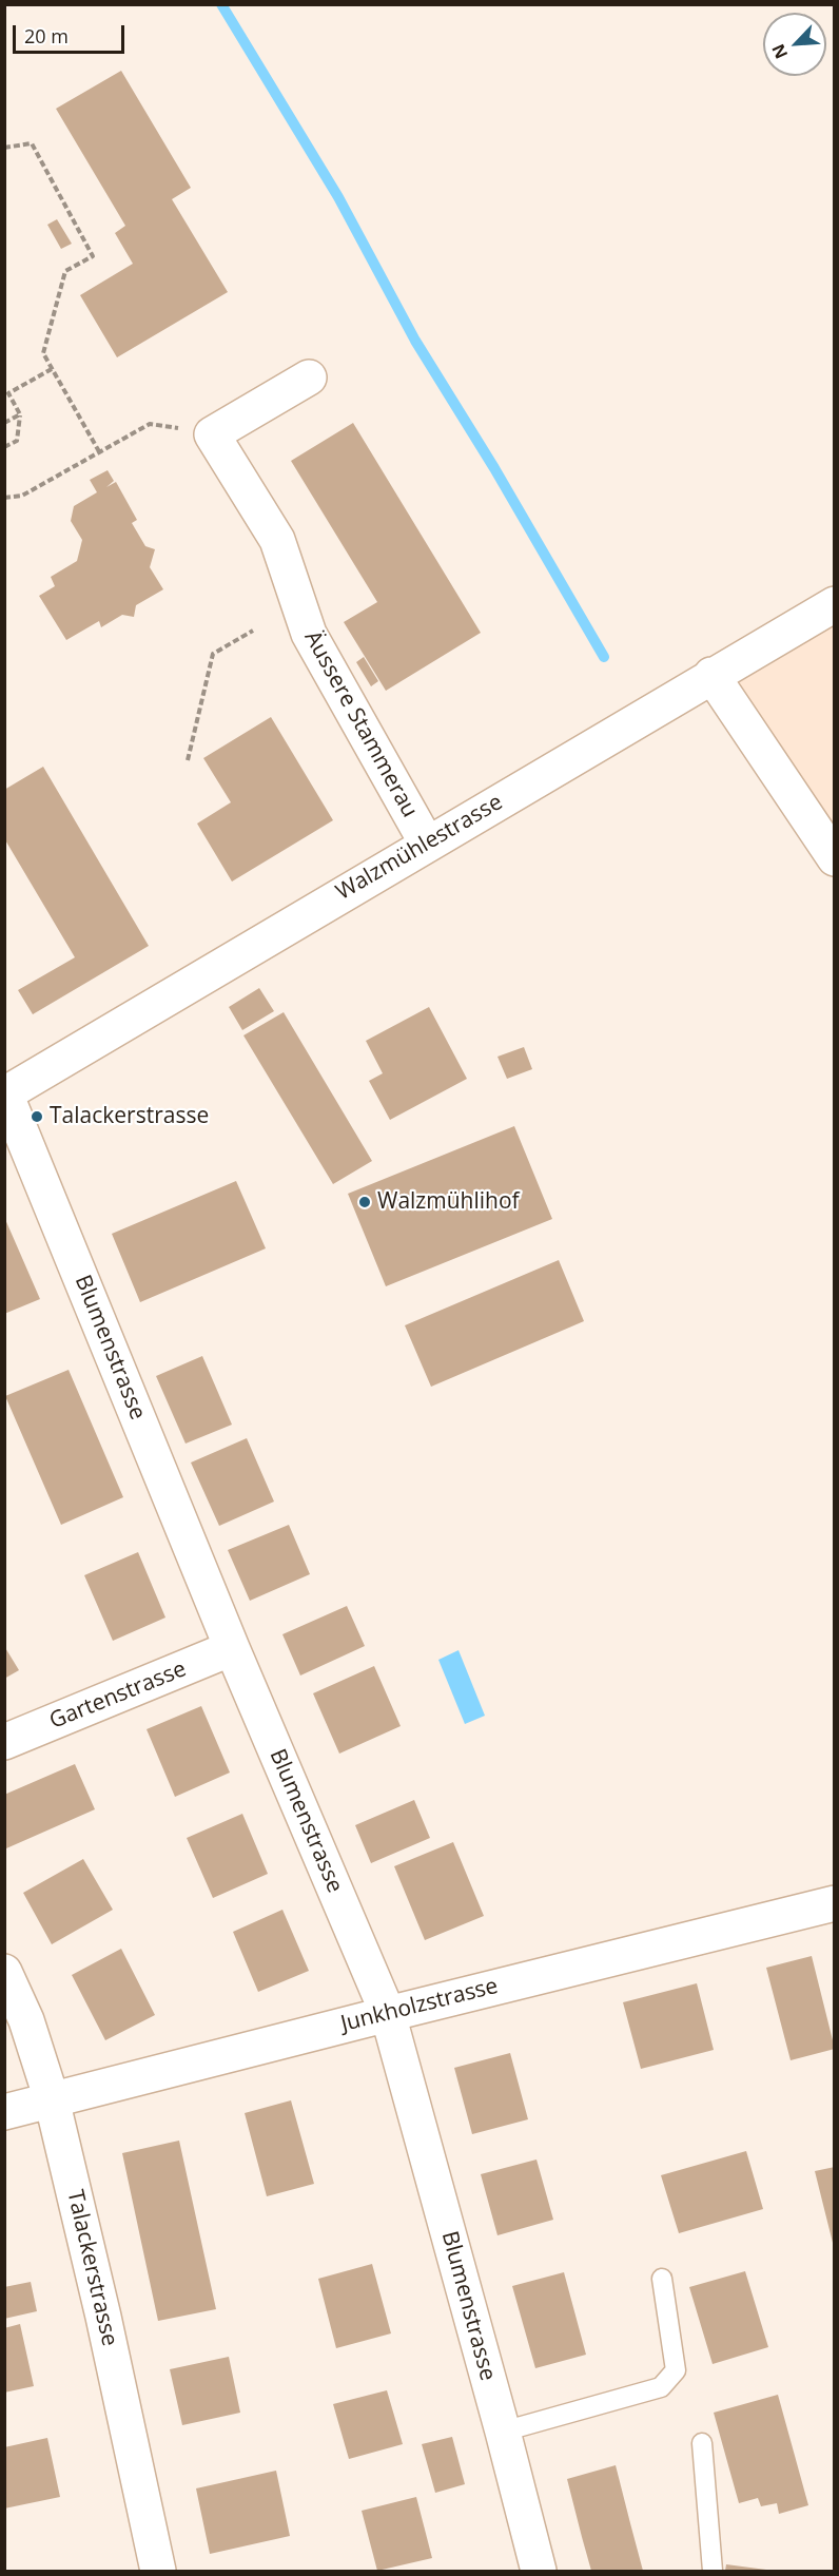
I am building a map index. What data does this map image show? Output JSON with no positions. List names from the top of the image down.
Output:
{
  "streets": {
    "street": [
      "Äussere Stammerau",
      "Walzmühlestrasse",
      "Blumenstrasse",
      "Gartenstrasse",
      "Junkholzstrasse",
      "Talackerstrasse"
    ]
  },
  "crossings": [
    ["Äussere Stammerau", "Walzmühlestrasse"],
    ["Walzmühlestrasse", "Blumenstrasse"],
    ["Blumenstrasse", "Gartenstrasse"],
    ["Blumenstrasse", "Junkholzstrasse"],
    ["Junkholzstrasse", "Talackerstrasse"]
  ],
  "places": ["Talackerstrasse", "Walzmühlihof"],
  "scale_bar": "20 m",
  "north": "bottom left"
}
